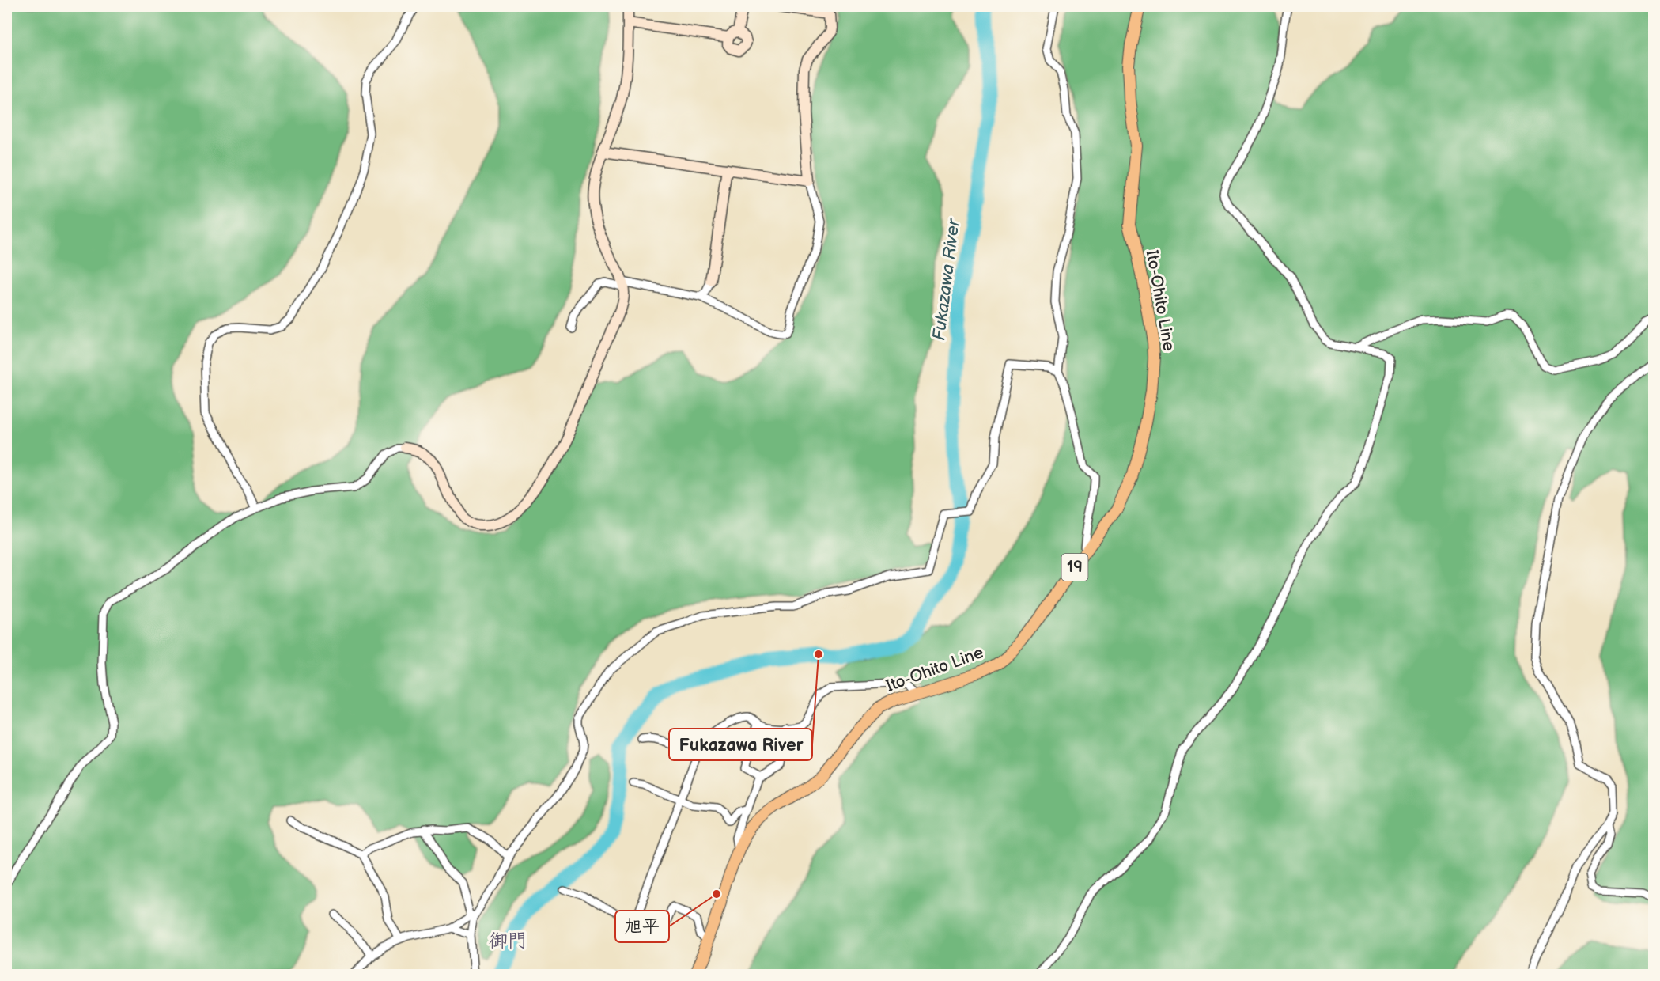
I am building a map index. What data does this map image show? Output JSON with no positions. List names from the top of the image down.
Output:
{
  "streets": {
    "main road": ["Ito-Ohito Line", "19"]
  },
  "districts": ["御門"],
  "water": ["Fukazawa River"],
  "places": ["Fukazawa River", "旭平"]
}
